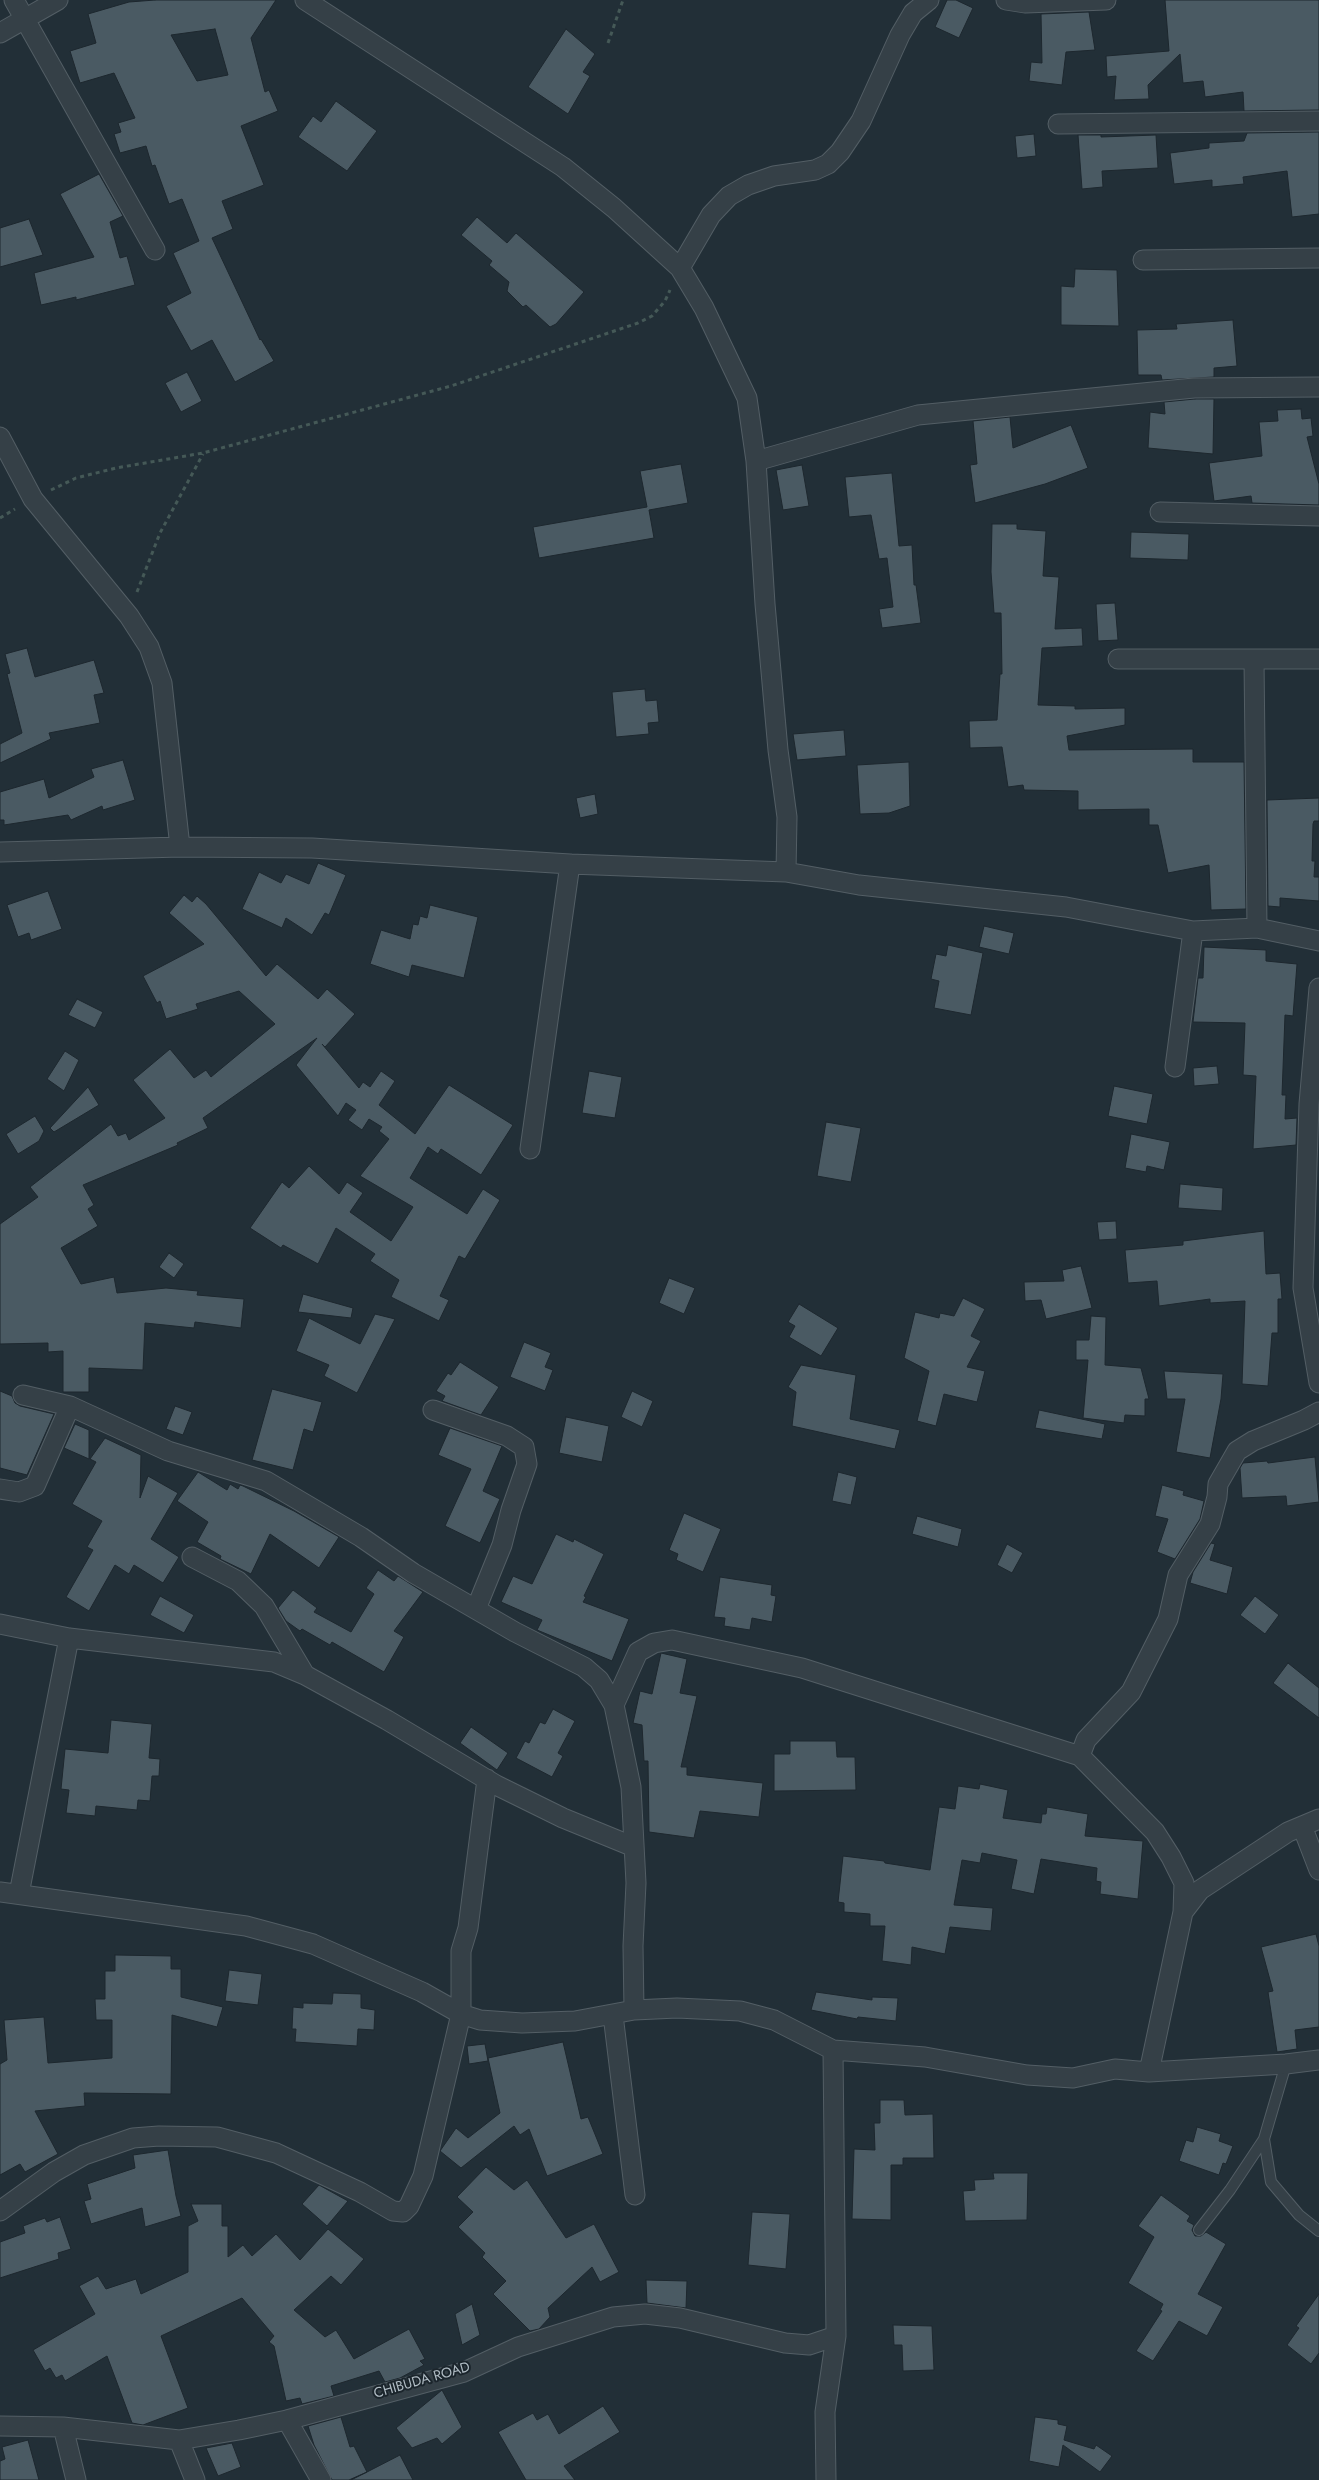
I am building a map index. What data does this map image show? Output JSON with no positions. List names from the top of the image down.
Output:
{
  "streets": {
    "street": ["CHIBUDA ROAD"]
  }
}
